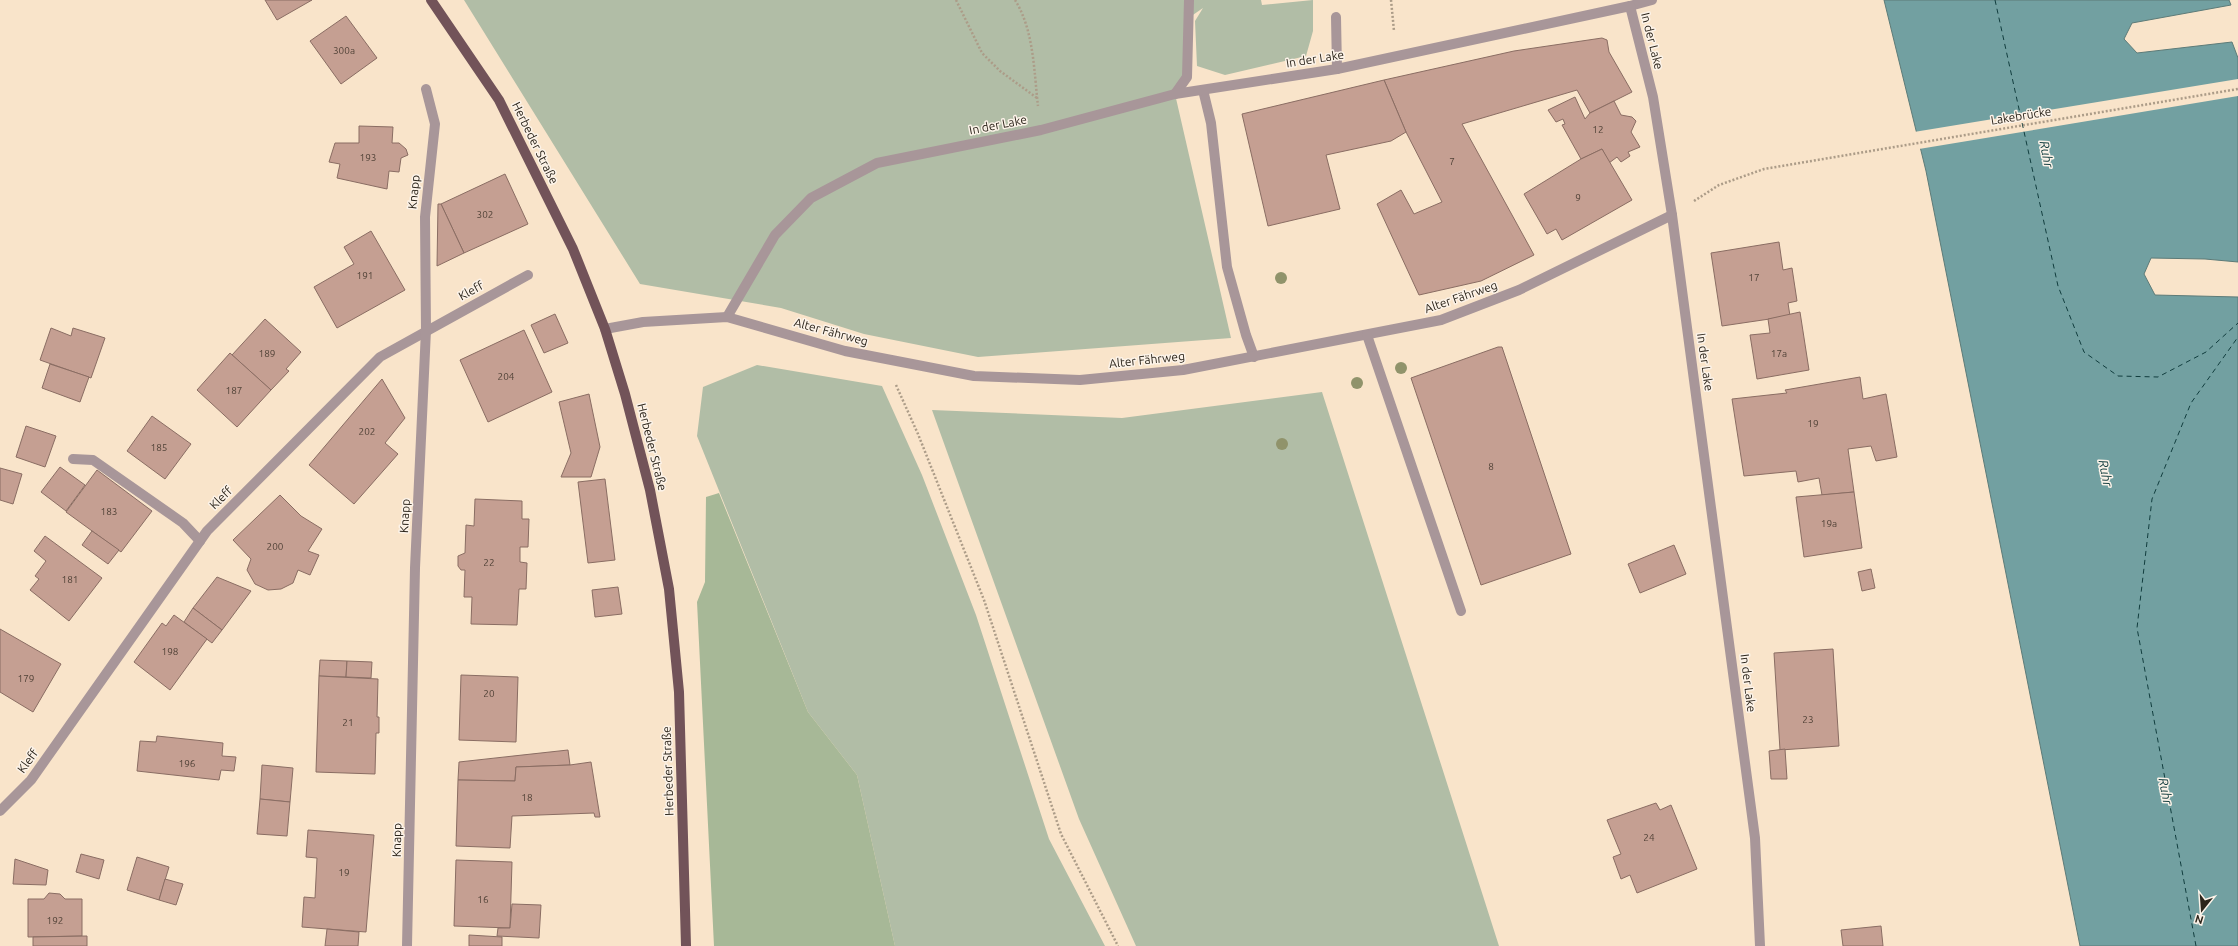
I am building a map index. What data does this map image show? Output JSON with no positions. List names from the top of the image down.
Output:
{
  "streets": {
    "main road": ["Herbeder Straße"],
    "street": [
      "In der Lake",
      "Knapp",
      "Kleff",
      "Alter Fährweg"
    ],
    "path": ["Lakebrücke"]
  },
  "crossings": [
    ["In der Lake", "Alter Fährweg"],
    ["Herbeder Straße", "Alter Fährweg"],
    ["Knapp", "Kleff"]
  ],
  "water": ["Ruhr"],
  "house_numbers": [
    "300a",
    "12",
    "193",
    "7",
    "9",
    "302",
    "191",
    "17",
    "189",
    "17a",
    "204",
    "187",
    "19",
    "202",
    "185",
    "8",
    "183",
    "19a",
    "200",
    "22",
    "181",
    "198",
    "179",
    "20",
    "23",
    "21",
    "196",
    "18",
    "24",
    "19",
    "16",
    "192"
  ],
  "north": "bottom"
}
